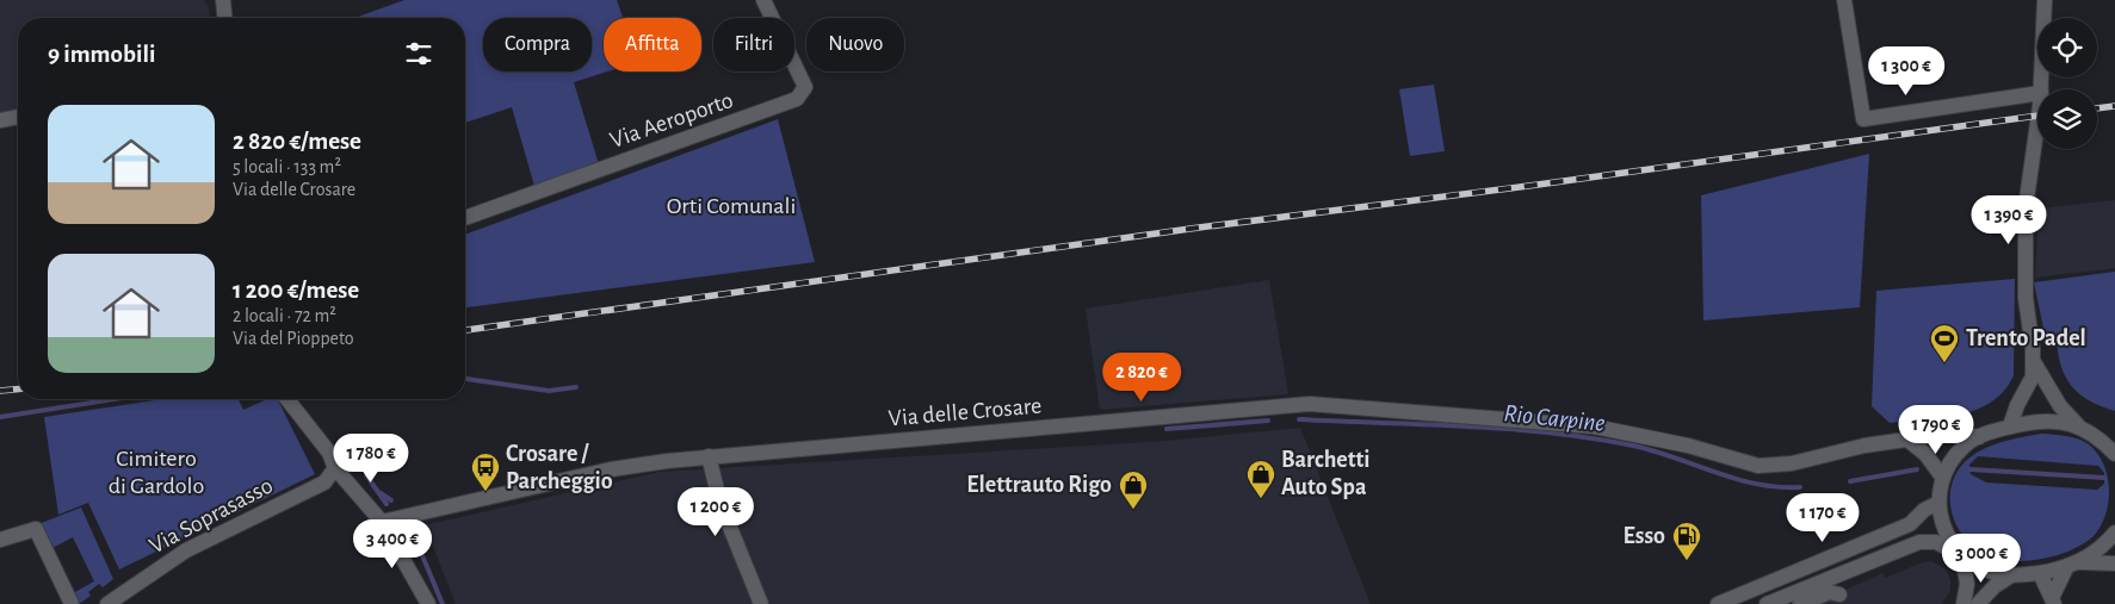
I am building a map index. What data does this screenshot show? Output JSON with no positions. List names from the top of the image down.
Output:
{
  "streets": {
    "street": ["Via Aeroporto", "Via delle Crosare", "Via Soprasasso"]
  },
  "water": ["Rio Carpine"],
  "parks": ["Orti Comunali", "Cimitero di Gardolo"],
  "places": {
    "sports": ["Trento Padel"],
    "bus stop": ["Crosare / Parcheggio"],
    "shop": ["Barchetti Auto Spa", "Elettrauto Rigo"],
    "fuel station": ["Esso"]
  },
  "page": {
    "chip": [
      "Compra",
      "Affitta",
      "Filtri",
      "Nuovo"
    ],
    "heading": "9 immobili",
    "price": [
      "1 300 €",
      "1 390 €",
      "2 820 €",
      "1 790 €",
      "1 780 €",
      "1 200 €",
      "1 170 €",
      "3 400 €",
      "3 000 €"
    ],
    "list": [
      {
        "name": "2 820 €/mese",
        "note": "5 locali · 133 m² · Via delle Crosare"
      },
      {
        "name": "1 200 €/mese",
        "note": "2 locali · 72 m² · Via del Pioppeto"
      }
    ]
  }
}
